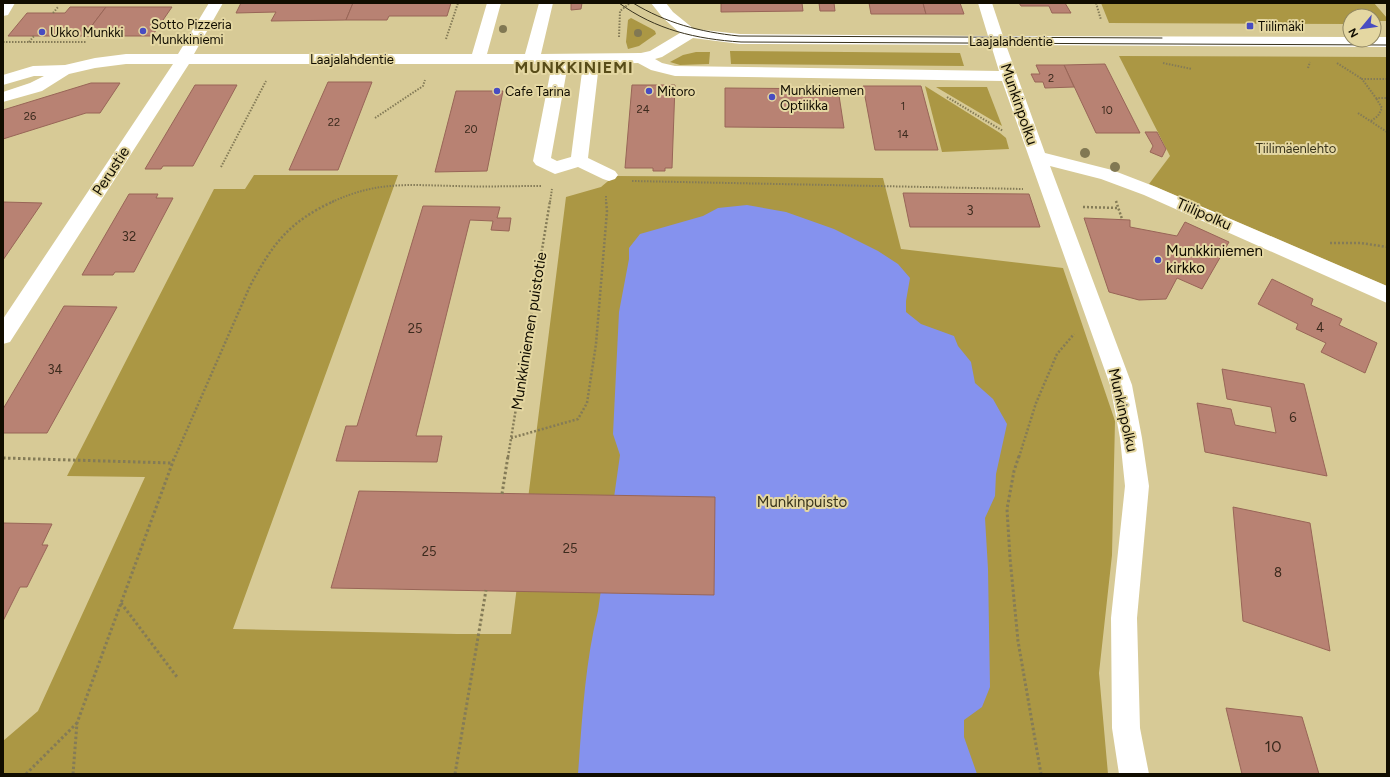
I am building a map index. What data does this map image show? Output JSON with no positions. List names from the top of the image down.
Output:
{
  "streets": {
    "street": [
      "Laajalahdentie",
      "Munkinpolku",
      "Perustie",
      "Tiilipolku"
    ],
    "path": ["Munkkiniemen puistotie"]
  },
  "crossings": [
    ["Laajalahdentie", "Munkinpolku"],
    ["Laajalahdentie", "Perustie"],
    ["Munkinpolku", "Tiilipolku"]
  ],
  "districts": ["MUNKKINIEMI"],
  "parks": ["Tiilimäenlehto", "Munkinpuisto"],
  "places": {
    "transit": ["Tiilimäki"],
    "other": [
      "Sotto Pizzeria Munkkiniemi",
      "Ukko Munkki",
      "Cafe Tarina",
      "Mitoro",
      "Munkkiniemen Optiikka",
      "Munkkiniemen kirkko"
    ]
  },
  "house_numbers": [
    "2",
    "1",
    "24",
    "10",
    "26",
    "22",
    "20",
    "14",
    "3",
    "32",
    "4",
    "25",
    "34",
    "6",
    "25",
    "25",
    "8",
    "10"
  ],
  "north": "bottom left"
}
